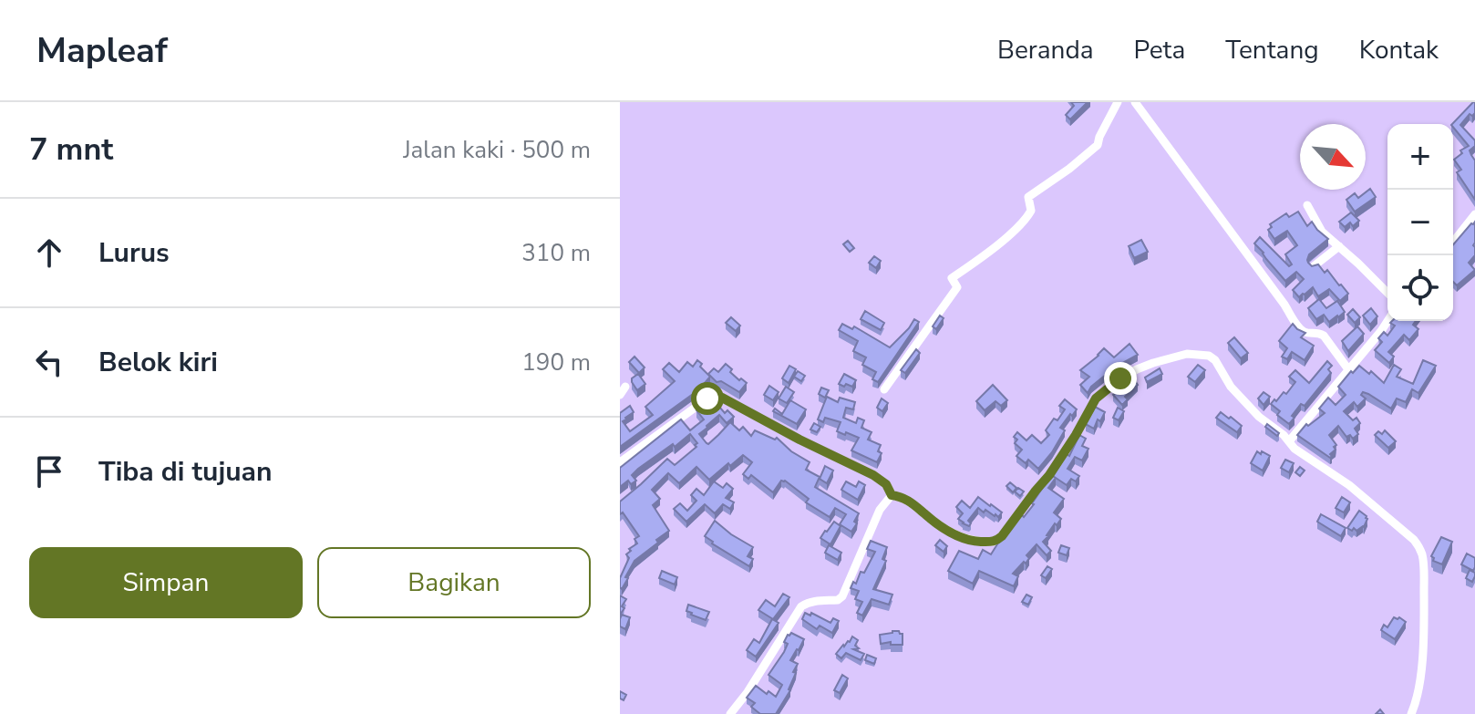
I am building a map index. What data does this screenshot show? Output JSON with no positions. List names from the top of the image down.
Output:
{
  "north": "bottom right",
  "page": {
    "header": "Mapleaf",
    "nav": [
      "Beranda",
      "Peta",
      "Tentang",
      "Kontak"
    ],
    "heading": ["7 mnt", "Jalan kaki · 500 m"],
    "map_buttons": ["+", "−"],
    "list": [
      ["Lurus", "310 m"],
      ["Belok kiri", "190 m"],
      "Tiba di tujuan"
    ],
    "buttons": ["Simpan", "Bagikan"]
  }
}
